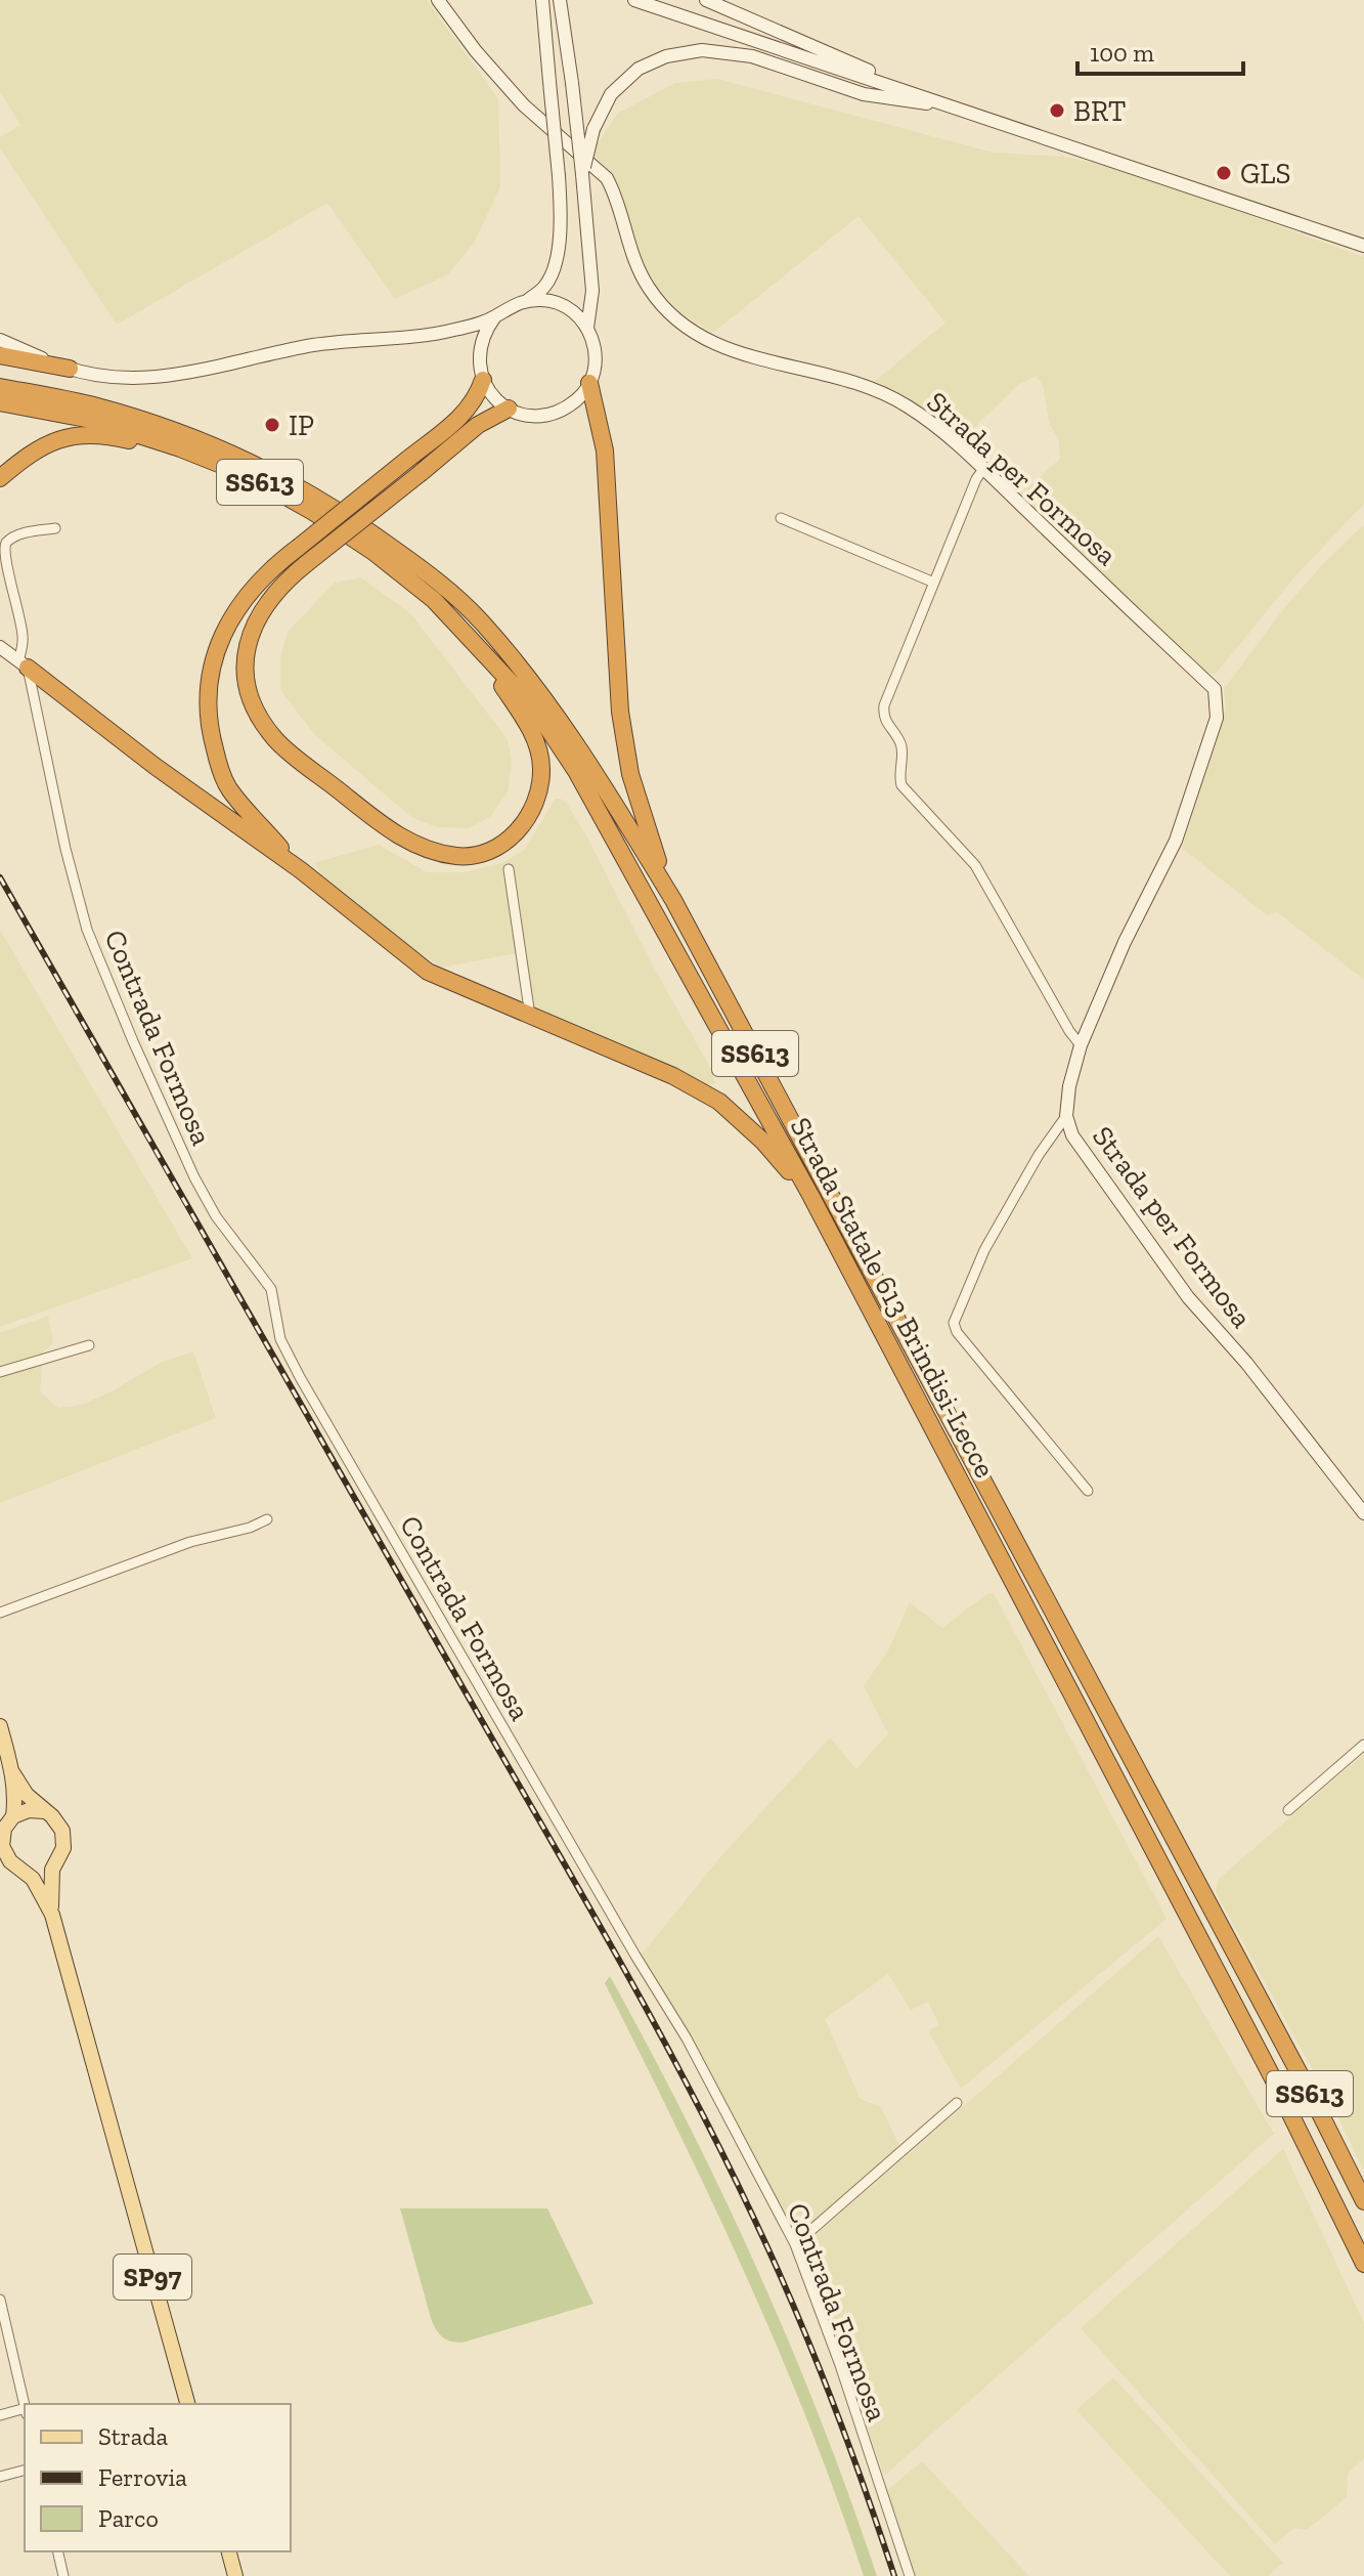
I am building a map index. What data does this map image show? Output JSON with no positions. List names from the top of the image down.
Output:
{
  "streets": {
    "highway": ["SS613", "Strada Statale 613 Brindisi-Lecce"],
    "main road": ["SP97"],
    "street": ["Strada per Formosa", "Contrada Formosa"]
  },
  "places": ["BRT", "GLS", "IP"],
  "legend": ["Strada", "Ferrovia", "Parco"],
  "scale_bar": "100 m"
}
